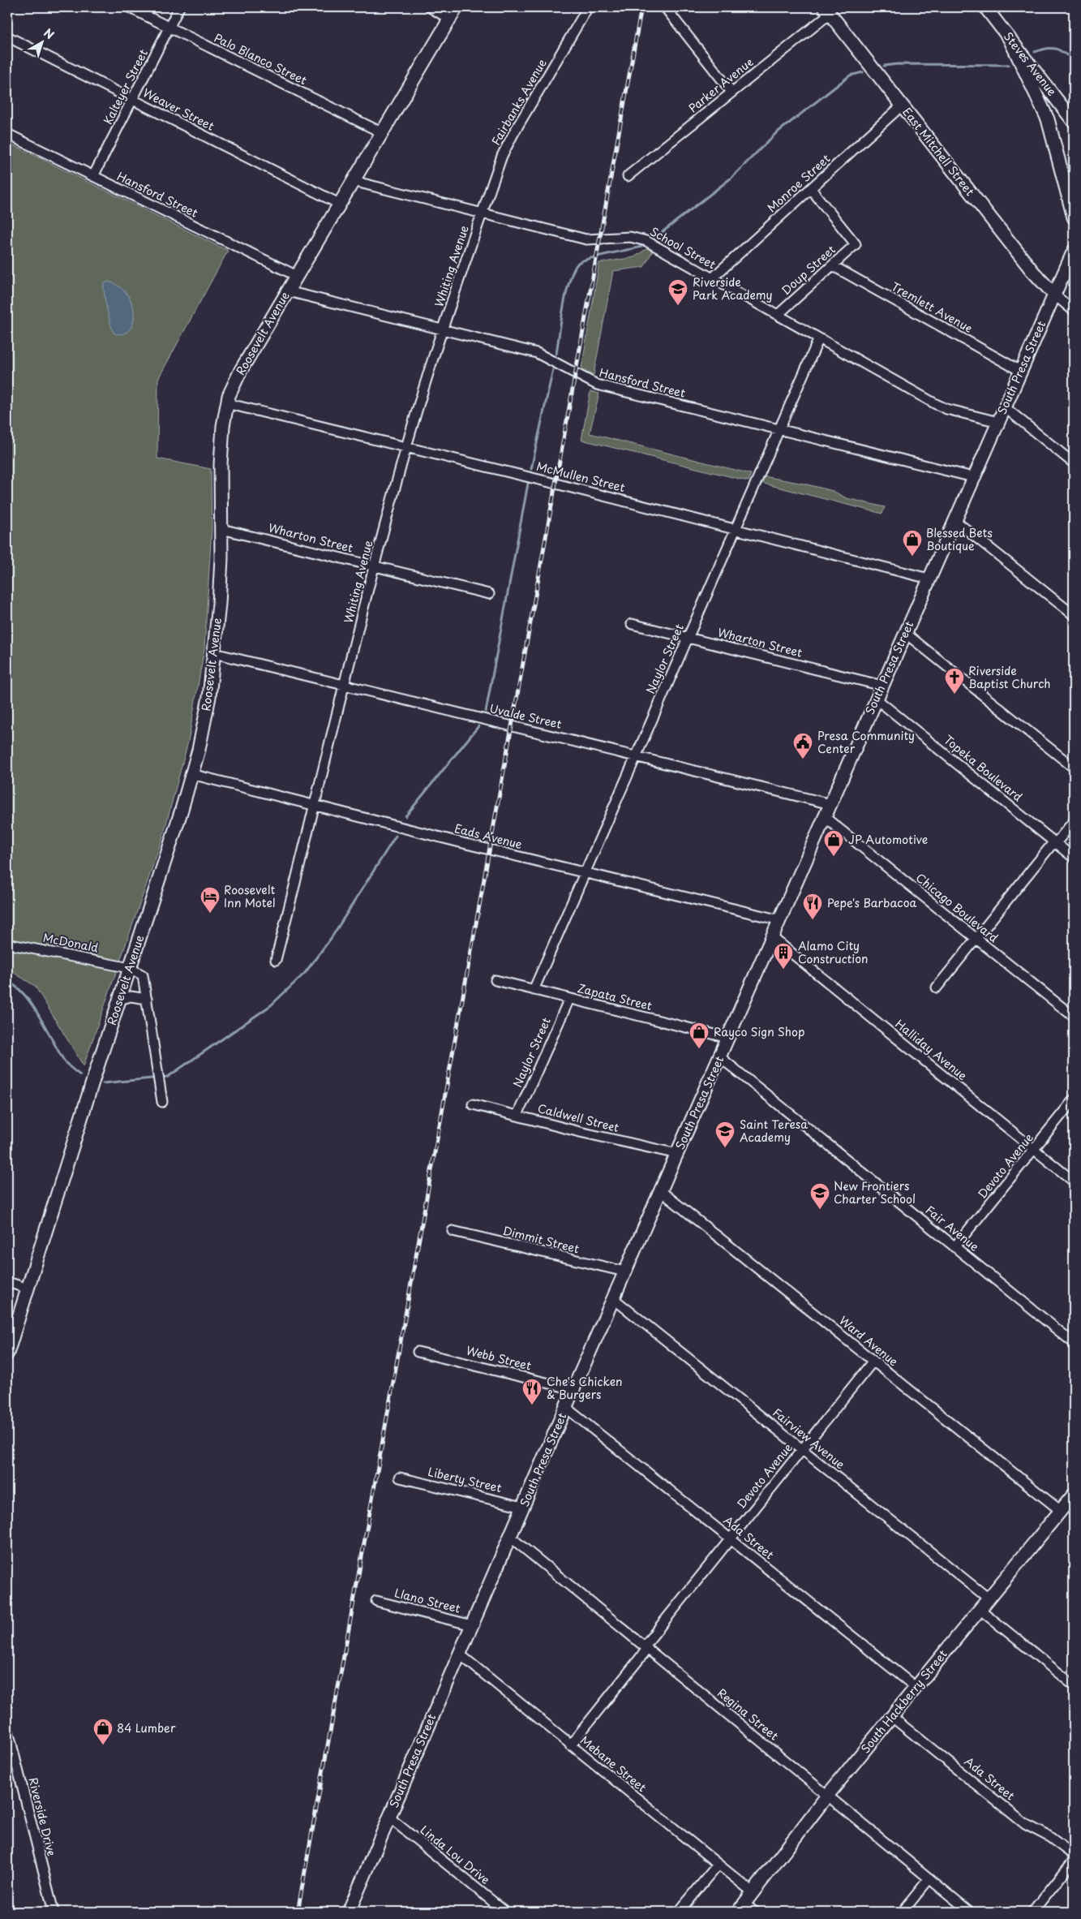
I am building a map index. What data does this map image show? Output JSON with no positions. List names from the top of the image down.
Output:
{
  "streets": {
    "main road": [
      "Steves Avenue",
      "East Mitchell Street",
      "Roosevelt Avenue",
      "South Presa Street",
      "South Hackberry Street"
    ],
    "street": [
      "Palo Blanco Street",
      "Parker Avenue",
      "Kalteyer Street",
      "Fairbanks Avenue",
      "Weaver Street",
      "Monroe Street",
      "Hansford Street",
      "School Street",
      "Whiting Avenue",
      "Doup Street",
      "Tremlett Avenue",
      "McMullen Street",
      "Wharton Street",
      "Naylor Street",
      "Uvalde Street",
      "Topeka Boulevard",
      "Eads Avenue",
      "Chicago Boulevard",
      "McDonald",
      "Zapata Street",
      "Halliday Avenue",
      "Caldwell Street",
      "Devoto Avenue",
      "Fair Avenue",
      "Dimmit Street",
      "Ward Avenue",
      "Webb Street",
      "Fairview Avenue",
      "Liberty Street",
      "Ada Street",
      "Llano Street",
      "Regina Street",
      "Mebane Street",
      "Riverside Drive",
      "Linda Lou Drive"
    ]
  },
  "crossings": [
    ["Palo Blanco Street", "Kalteyer Street"],
    ["Palo Blanco Street", "Roosevelt Avenue"],
    ["Parker Avenue", "East Mitchell Street"],
    ["Kalteyer Street", "Weaver Street"],
    ["Kalteyer Street", "Hansford Street"],
    ["Fairbanks Avenue", "School Street"],
    ["Fairbanks Avenue", "Whiting Avenue"],
    ["Weaver Street", "Roosevelt Avenue"],
    ["East Mitchell Street", "Monroe Street"],
    ["East Mitchell Street", "South Presa Street"],
    ["Monroe Street", "School Street"],
    ["Monroe Street", "Doup Street"],
    ["Hansford Street", "Whiting Avenue"],
    ["Hansford Street", "Roosevelt Avenue"],
    ["Hansford Street", "South Presa Street"],
    ["Hansford Street", "Naylor Street"],
    ["School Street", "Whiting Avenue"],
    ["School Street", "Doup Street"],
    ["School Street", "Roosevelt Avenue"],
    ["School Street", "South Presa Street"],
    ["School Street", "Naylor Street"],
    ["Whiting Avenue", "McMullen Street"],
    ["Whiting Avenue", "Wharton Street"],
    ["Whiting Avenue", "Uvalde Street"],
    ["Whiting Avenue", "Eads Avenue"],
    ["Doup Street", "Tremlett Avenue"],
    ["Tremlett Avenue", "South Presa Street"],
    ["Roosevelt Avenue", "McMullen Street"],
    ["Roosevelt Avenue", "Wharton Street"],
    ["Roosevelt Avenue", "Uvalde Street"],
    ["Roosevelt Avenue", "Eads Avenue"],
    ["Roosevelt Avenue", "McDonald"],
    ["South Presa Street", "McMullen Street"],
    ["South Presa Street", "Wharton Street"],
    ["South Presa Street", "Uvalde Street"],
    ["South Presa Street", "Topeka Boulevard"],
    ["South Presa Street", "Eads Avenue"],
    ["South Presa Street", "Chicago Boulevard"],
    ["South Presa Street", "Zapata Street"],
    ["South Presa Street", "Halliday Avenue"],
    ["South Presa Street", "Caldwell Street"],
    ["South Presa Street", "Fair Avenue"],
    ["South Presa Street", "Dimmit Street"],
    ["South Presa Street", "Ward Avenue"],
    ["South Presa Street", "Webb Street"],
    ["South Presa Street", "Fairview Avenue"],
    ["South Presa Street", "Liberty Street"],
    ["South Presa Street", "Ada Street"],
    ["South Presa Street", "Llano Street"],
    ["South Presa Street", "Regina Street"],
    ["South Presa Street", "Mebane Street"],
    ["South Presa Street", "Linda Lou Drive"],
    ["McMullen Street", "Naylor Street"],
    ["Wharton Street", "Naylor Street"],
    ["Naylor Street", "Uvalde Street"],
    ["Naylor Street", "Eads Avenue"],
    ["Naylor Street", "Zapata Street"],
    ["Naylor Street", "Caldwell Street"],
    ["Halliday Avenue", "Devoto Avenue"],
    ["Devoto Avenue", "Fair Avenue"],
    ["Devoto Avenue", "Ward Avenue"],
    ["Devoto Avenue", "Fairview Avenue"],
    ["Devoto Avenue", "Ada Street"],
    ["Devoto Avenue", "Regina Street"],
    ["Devoto Avenue", "Mebane Street"],
    ["Ward Avenue", "South Hackberry Street"],
    ["Fairview Avenue", "South Hackberry Street"],
    ["Ada Street", "South Hackberry Street"],
    ["South Hackberry Street", "Regina Street"],
    ["South Hackberry Street", "Mebane Street"]
  ],
  "places": {
    "school or university": ["Riverside Park Academy", "Saint Teresa Academy", "New Frontiers Charter School"],
    "shop": [
      "Blessed Bets Boutique",
      "JP Automotive",
      "Rayco Sign Shop",
      "84 Lumber"
    ],
    "church": ["Riverside Baptist Church"],
    "public building": ["Presa Community Center"],
    "hotel": ["Roosevelt Inn Motel"],
    "restaurant": ["Pepe's Barbacoa", "Che's Chicken & Burgers"],
    "building": ["Alamo City Construction"]
  },
  "north": "top right"
}
